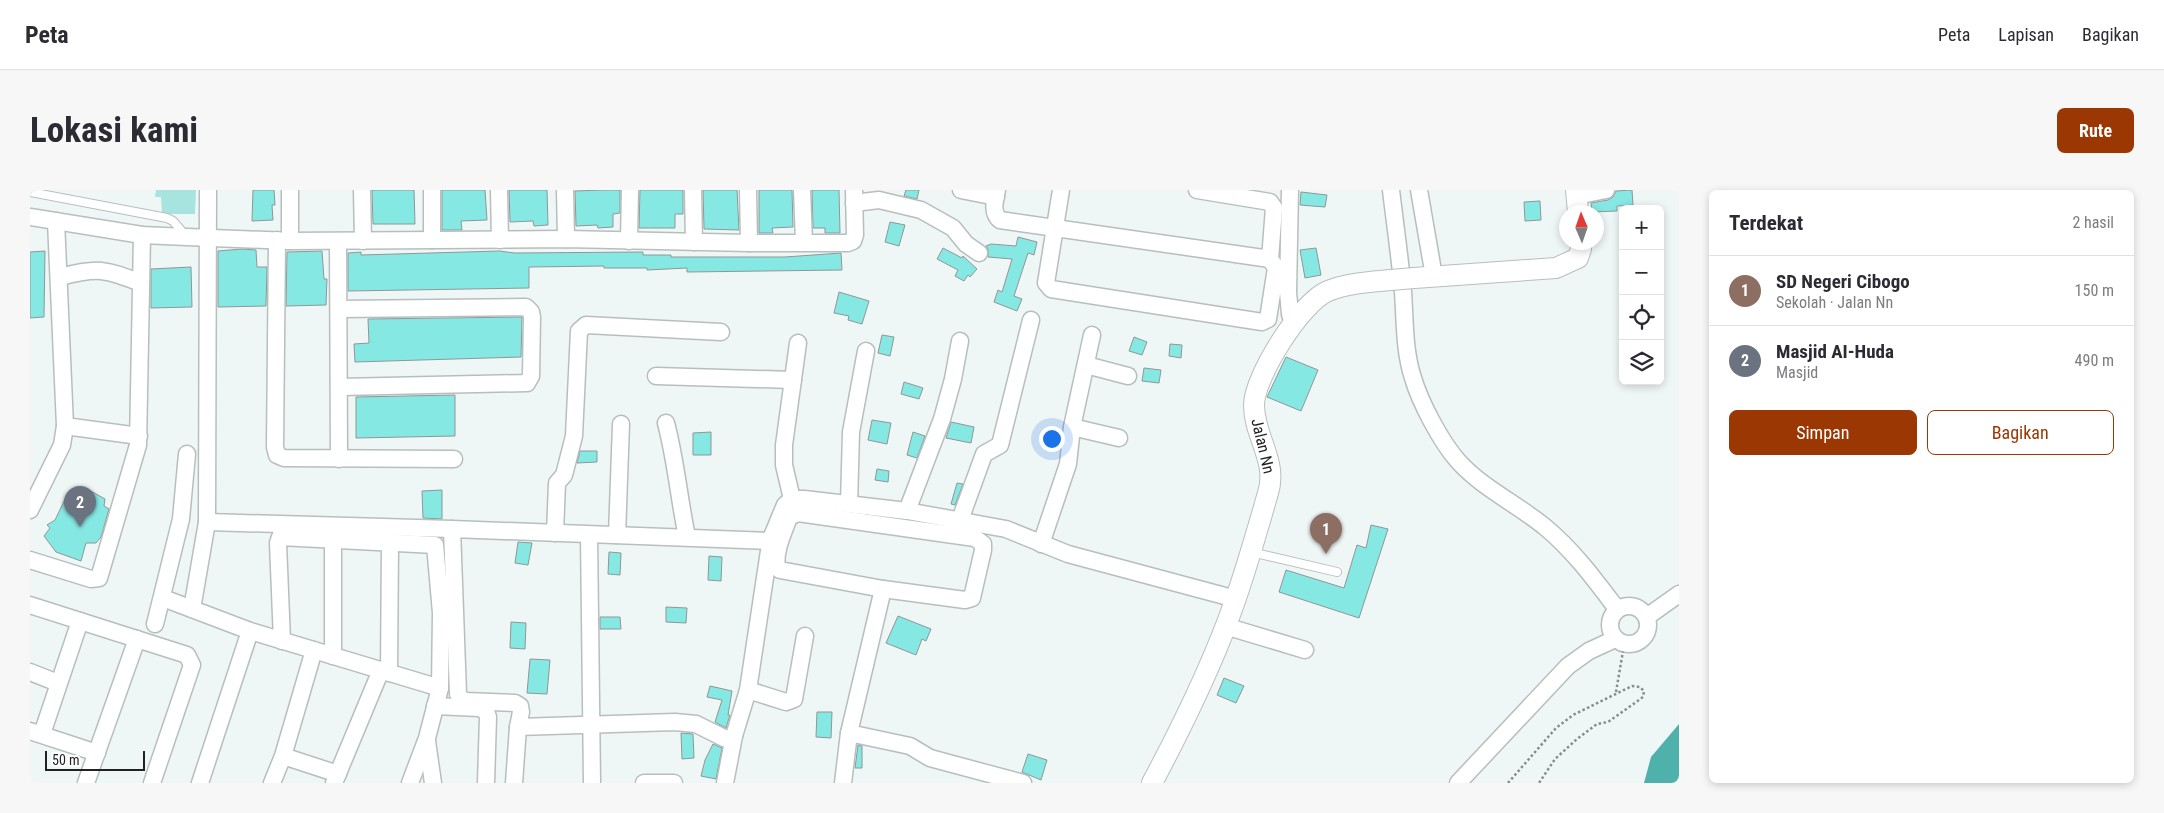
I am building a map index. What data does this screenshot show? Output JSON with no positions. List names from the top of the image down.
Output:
{
  "streets": {
    "street": ["Jalan Nn"]
  },
  "scale_bar": "50 m",
  "north": "top",
  "page": {
    "header": "Peta",
    "nav": ["Peta", "Lapisan", "Bagikan"],
    "buttons": [
      "Rute",
      ["Simpan", "Bagikan"]
    ],
    "title": "Lokasi kami",
    "heading": ["Terdekat", "2 hasil"],
    "map_buttons": ["+", "−"],
    "list": [
      {
        "mark": "1",
        "name": "SD Negeri Cibogo",
        "note": "Sekolah · Jalan Nn",
        "value": "150 m"
      },
      {
        "mark": "2",
        "name": "Masjid AI-Huda",
        "note": "Masjid",
        "value": "490 m"
      }
    ],
    "pins": ["2", "1"],
    "scale": "50 m"
  }
}
